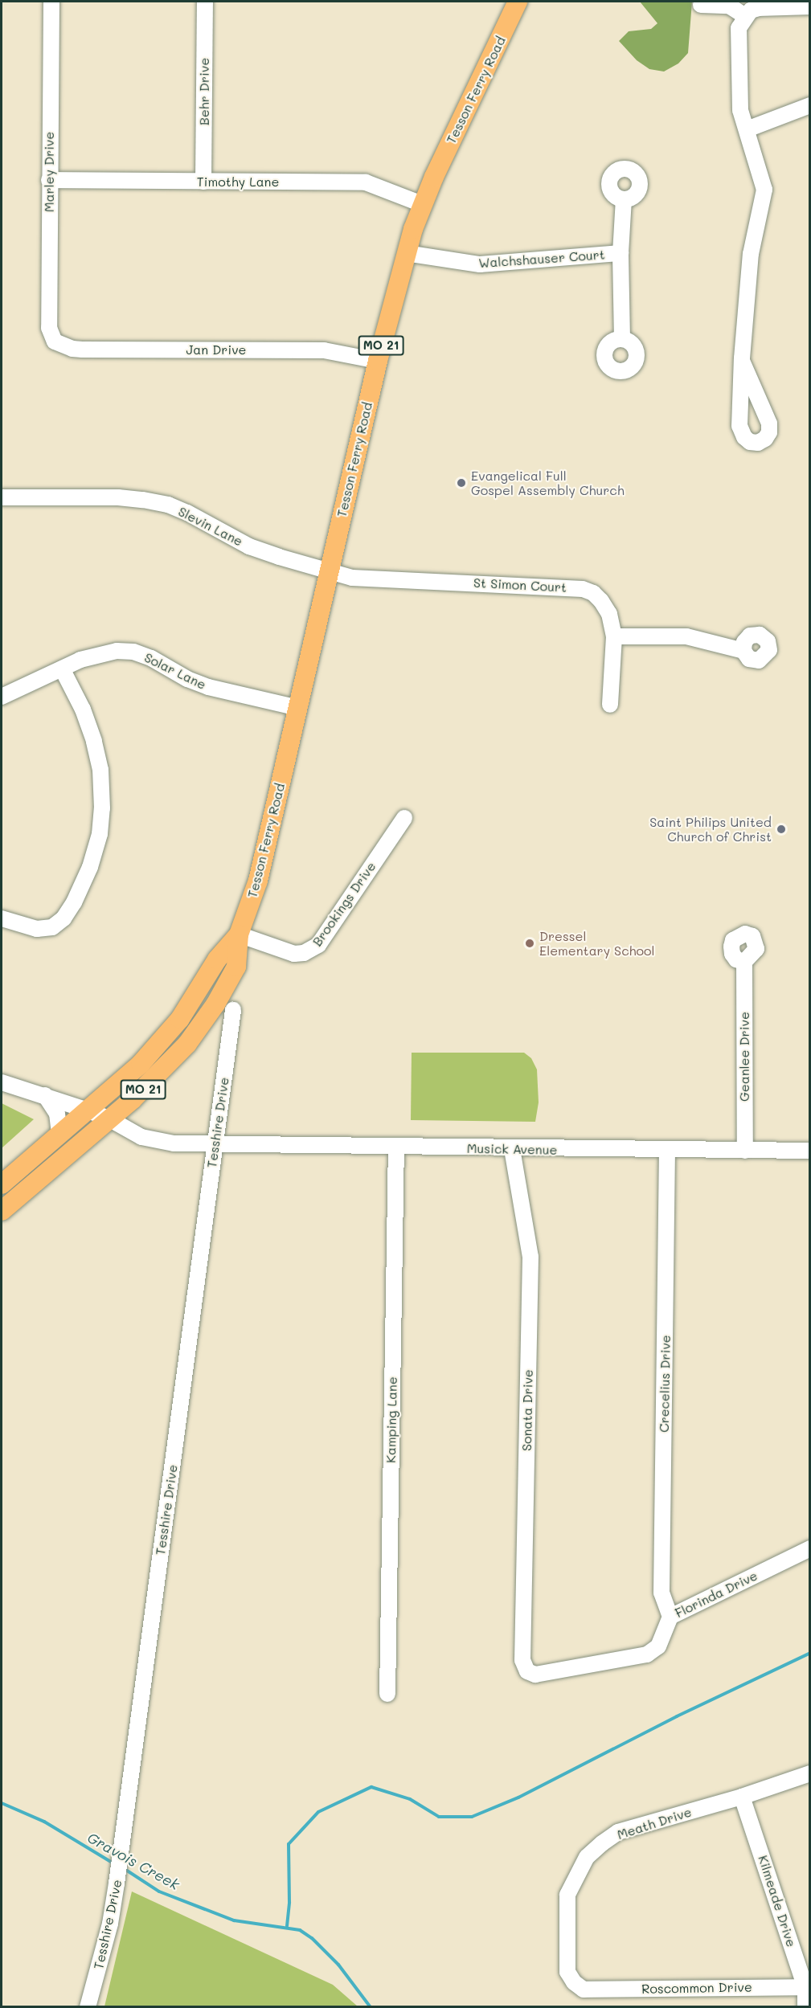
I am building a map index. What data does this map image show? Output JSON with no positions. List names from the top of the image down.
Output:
{
  "streets": {
    "main road": ["Tesson Ferry Road", "MO 21"],
    "street": [
      "Behr Drive",
      "Marley Drive",
      "Timothy Lane",
      "Walchshauser Court",
      "Jan Drive",
      "Slevin Lane",
      "St Simon Court",
      "Solar Lane",
      "Brookings Drive",
      "Geanlee Drive",
      "Tesshire Drive",
      "Musick Avenue",
      "Crecelius Drive",
      "Sonata Drive",
      "Kamping Lane",
      "Florinda Drive",
      "Meath Drive",
      "Kilmeade Drive",
      "Roscommon Drive"
    ]
  },
  "crossings": [
    ["Tesson Ferry Road", "Timothy Lane"],
    ["Tesson Ferry Road", "Walchshauser Court"],
    ["Tesson Ferry Road", "Jan Drive"],
    ["Tesson Ferry Road", "Slevin Lane"],
    ["Tesson Ferry Road", "St Simon Court"],
    ["Tesson Ferry Road", "Solar Lane"],
    ["Tesson Ferry Road", "Brookings Drive"],
    ["Tesson Ferry Road", "Musick Avenue"],
    ["Behr Drive", "Timothy Lane"],
    ["Marley Drive", "Timothy Lane"],
    ["Marley Drive", "Jan Drive"],
    ["Slevin Lane", "St Simon Court"],
    ["Geanlee Drive", "Musick Avenue"],
    ["Tesshire Drive", "Musick Avenue"],
    ["Musick Avenue", "Crecelius Drive"],
    ["Musick Avenue", "Sonata Drive"],
    ["Musick Avenue", "Kamping Lane"],
    ["Crecelius Drive", "Florinda Drive"],
    ["Sonata Drive", "Florinda Drive"],
    ["Meath Drive", "Kilmeade Drive"],
    ["Meath Drive", "Roscommon Drive"],
    ["Kilmeade Drive", "Roscommon Drive"]
  ],
  "water": ["Gravois Creek"],
  "places": ["Evangelical Full Gospel Assembly Church", "Saint Philips United Church of Christ", "Dressel Elementary School"]
}
